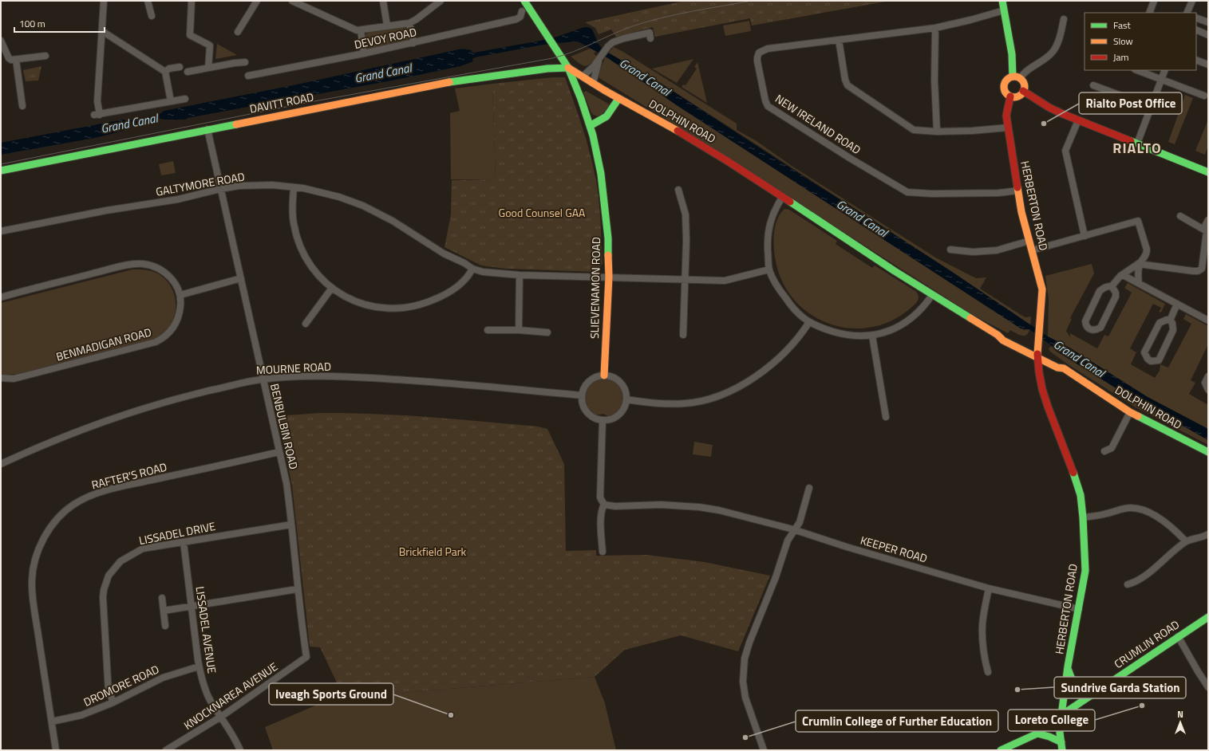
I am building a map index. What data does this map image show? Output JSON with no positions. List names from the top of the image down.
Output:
{
  "streets": {
    "main road": [
      "DAVITT ROAD",
      "DOLPHIN ROAD",
      "HERBERTON ROAD",
      "SLIEVENAMON ROAD",
      "CRUMLIN ROAD"
    ],
    "street": [
      "DEVOY ROAD",
      "NEW IRELAND ROAD",
      "GALTYMORE ROAD",
      "BENMADIGAN ROAD",
      "MOURNE ROAD",
      "BENBULBIN ROAD",
      "RAFTER'S ROAD",
      "LISSADEL DRIVE",
      "KEEPER ROAD",
      "LISSADEL AVENUE",
      "DROMORE ROAD",
      "KNOCKNAREA AVENUE"
    ]
  },
  "crossings": [
    ["DAVITT ROAD", "DOLPHIN ROAD"],
    ["DAVITT ROAD", "SLIEVENAMON ROAD"],
    ["DAVITT ROAD", "BENBULBIN ROAD"],
    ["DOLPHIN ROAD", "HERBERTON ROAD"],
    ["DOLPHIN ROAD", "SLIEVENAMON ROAD"],
    ["NEW IRELAND ROAD", "HERBERTON ROAD"],
    ["GALTYMORE ROAD", "SLIEVENAMON ROAD"],
    ["GALTYMORE ROAD", "BENBULBIN ROAD"],
    ["HERBERTON ROAD", "KEEPER ROAD"],
    ["HERBERTON ROAD", "CRUMLIN ROAD"],
    ["SLIEVENAMON ROAD", "MOURNE ROAD"],
    ["MOURNE ROAD", "BENBULBIN ROAD"],
    ["BENBULBIN ROAD", "RAFTER'S ROAD"],
    ["BENBULBIN ROAD", "LISSADEL DRIVE"],
    ["BENBULBIN ROAD", "KNOCKNAREA AVENUE"],
    ["RAFTER'S ROAD", "DROMORE ROAD"],
    ["LISSADEL DRIVE", "LISSADEL AVENUE"],
    ["LISSADEL DRIVE", "DROMORE ROAD"],
    ["LISSADEL AVENUE", "DROMORE ROAD"],
    ["LISSADEL AVENUE", "KNOCKNAREA AVENUE"]
  ],
  "districts": ["RIALTO"],
  "water": ["Grand Canal"],
  "parks": ["Good Counsel GAA", "Brickfield Park"],
  "places": [
    "Rialto Post Office",
    "Sundrive Garda Station",
    "Loreto College",
    "Iveagh Sports Ground",
    "Crumlin College of Further Education"
  ],
  "legend": ["Fast", "Slow", "Jam"],
  "scale_bar": "100 m",
  "north": "top"
}
